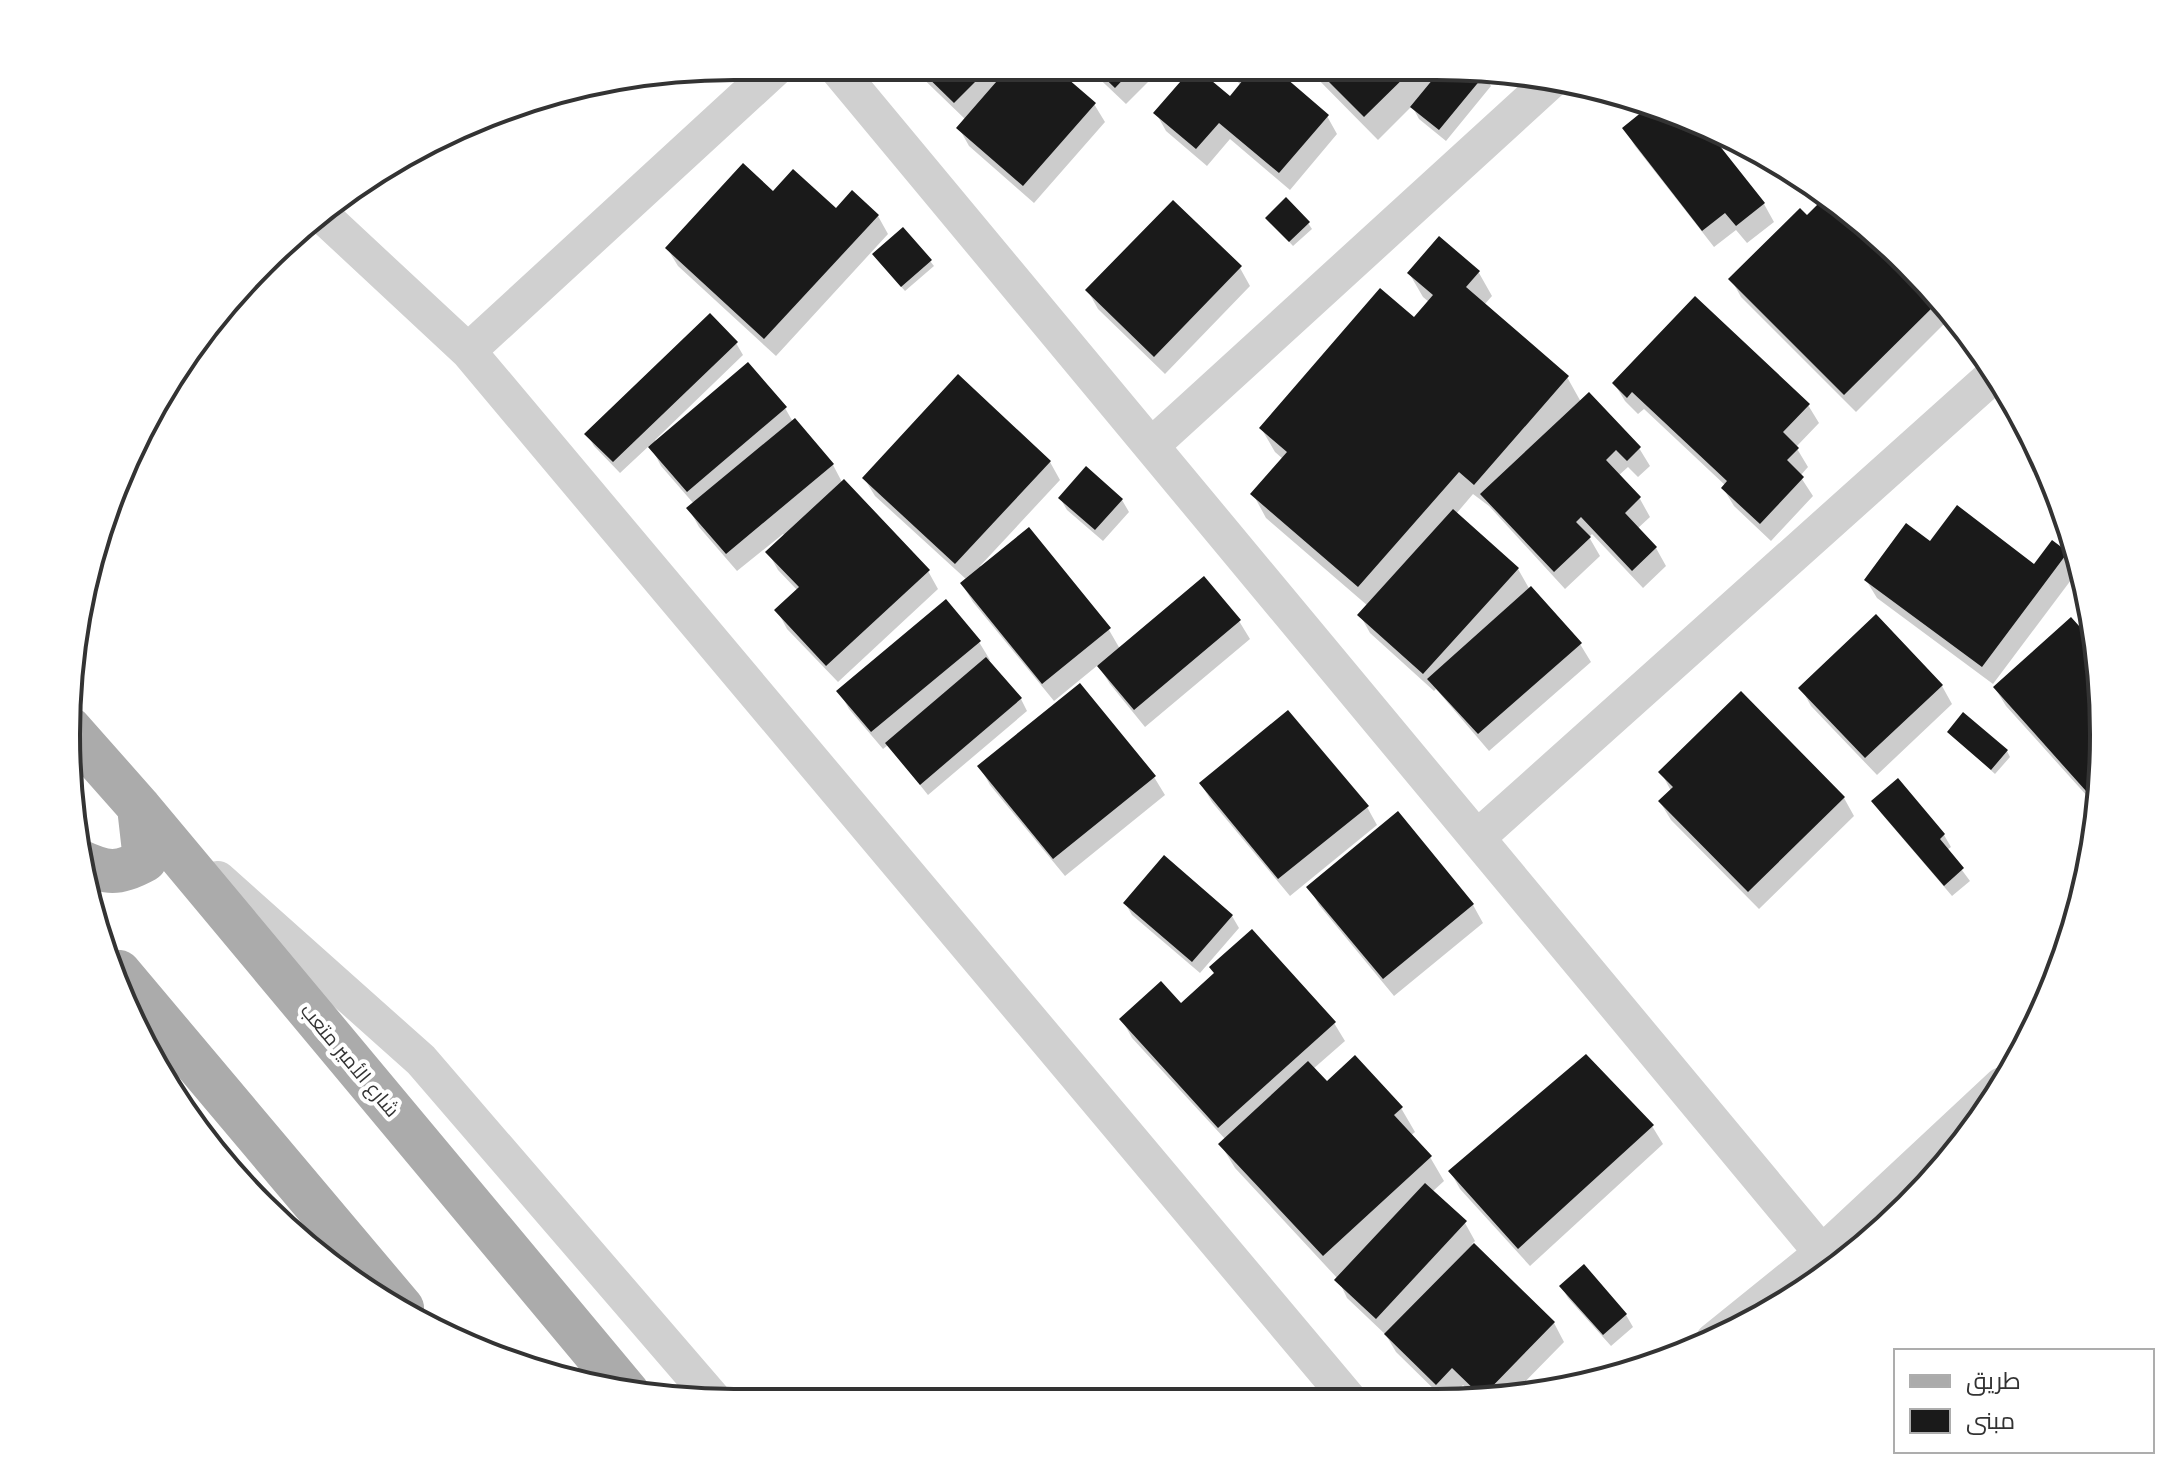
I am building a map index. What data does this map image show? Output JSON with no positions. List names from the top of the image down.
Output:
{
  "streets": {
    "main road": ["شارع الأمير متعب"]
  },
  "legend": ["طريق", "مبنى"]
}
